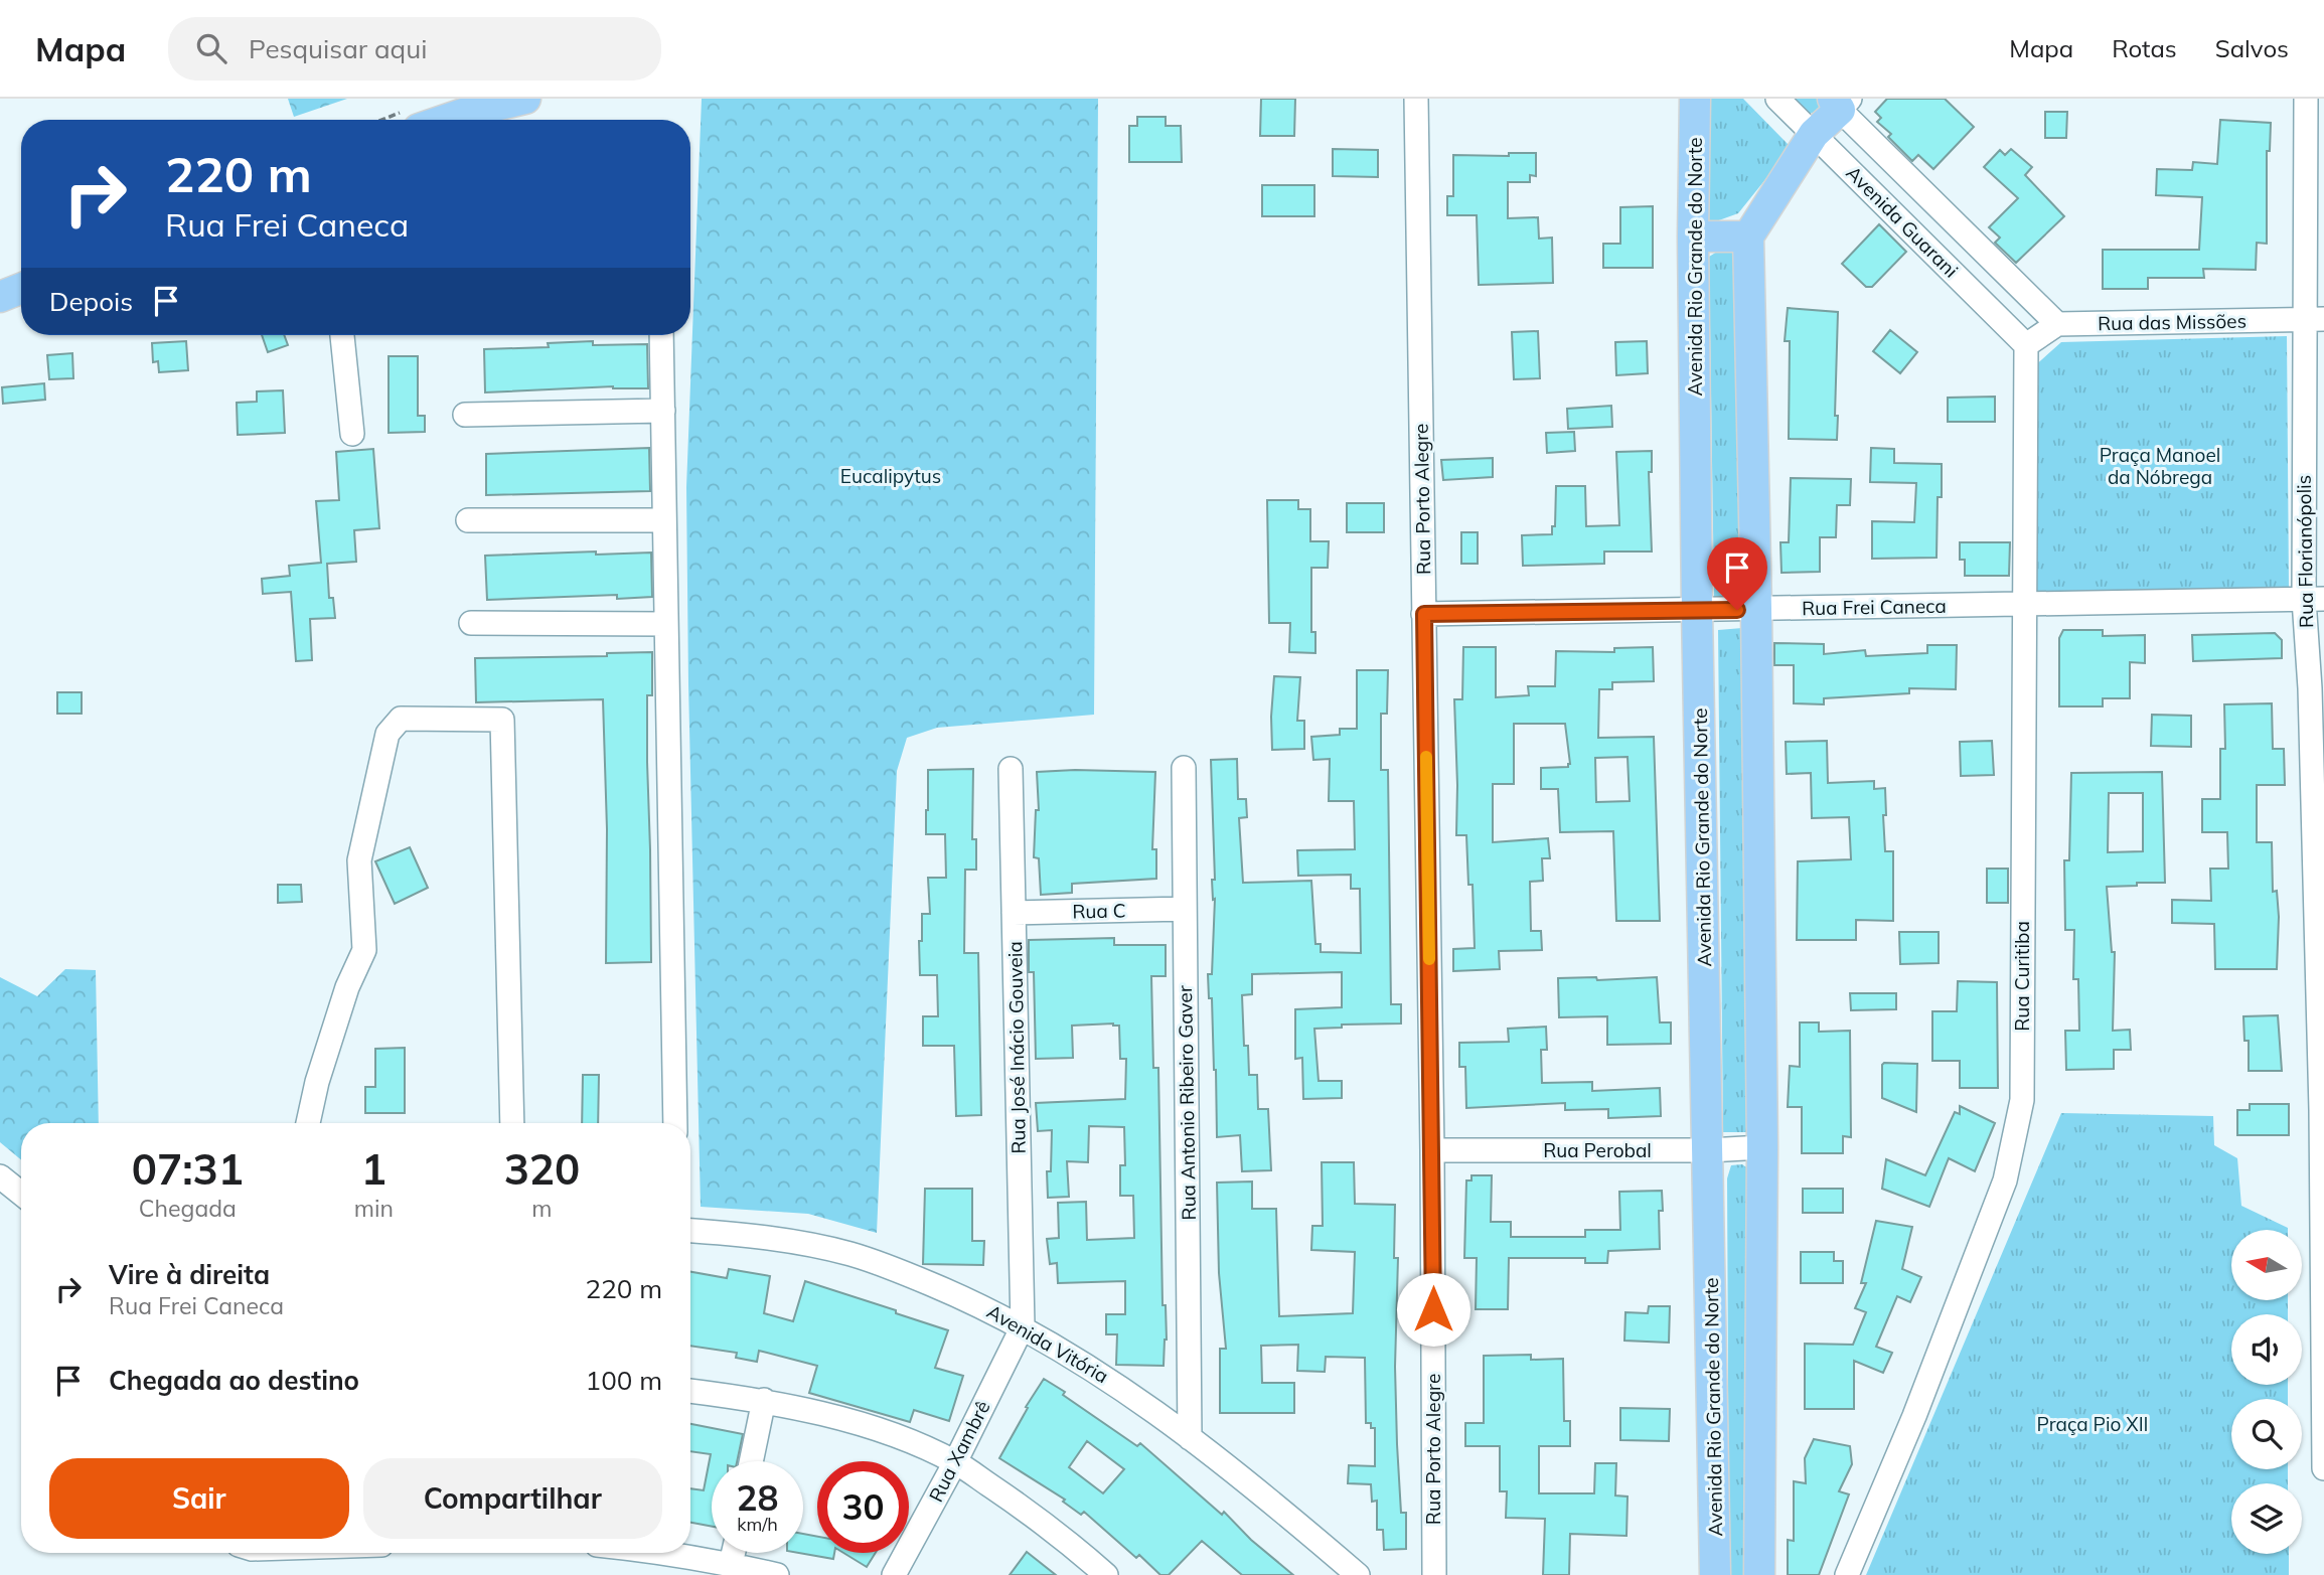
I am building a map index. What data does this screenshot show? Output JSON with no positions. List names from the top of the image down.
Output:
{
  "streets": {
    "main road": ["Avenida Rio Grande do Norte"],
    "street": [
      "Avenida Guarani",
      "Rua das Missões",
      "Rua Porto Alegre",
      "Rua Florianópolis",
      "Rua Frei Caneca",
      "Rua C",
      "Rua Curitiba",
      "Rua José Inácio Gouveia",
      "Rua Antonio Ribeiro Gaver",
      "Rua Perobal",
      "Avenida Vitória",
      "Rua Xambrê"
    ]
  },
  "crossings": [
    ["Avenida Guarani", "Rua das Missões"],
    ["Avenida Guarani", "Rua Curitiba"],
    ["Avenida Rio Grande do Norte", "Rua Frei Caneca"],
    ["Avenida Rio Grande do Norte", "Rua Perobal"],
    ["Rua das Missões", "Rua Florianópolis"],
    ["Rua Porto Alegre", "Rua Frei Caneca"],
    ["Rua Porto Alegre", "Rua Perobal"],
    ["Rua Florianópolis", "Rua Frei Caneca"],
    ["Rua Frei Caneca", "Rua Curitiba"],
    ["Rua C", "Rua José Inácio Gouveia"],
    ["Rua C", "Rua Antonio Ribeiro Gaver"],
    ["Rua José Inácio Gouveia", "Avenida Vitória"],
    ["Rua José Inácio Gouveia", "Rua Xambrê"],
    ["Rua Antonio Ribeiro Gaver", "Avenida Vitória"],
    ["Avenida Vitória", "Rua Xambrê"]
  ],
  "parks": ["Praça Manoel da Nóbrega", "Eucalipytus", "Praça Pio XII"],
  "north": "left",
  "page": {
    "header": "Mapa",
    "search": "Pesquisar aqui",
    "nav": ["Mapa", "Rotas", "Salvos"],
    "turn": ["220 m", "Rua Frei Caneca"],
    "then": "Depois",
    "eta": [
      "07:31",
      "Chegada",
      "1",
      "min",
      "320",
      "m"
    ],
    "list": [
      {
        "name": "Vire à direita",
        "note": "Rua Frei Caneca",
        "value": "220 m"
      },
      {
        "name": "Chegada ao destino",
        "value": "100 m"
      }
    ],
    "buttons": ["Sair", "Compartilhar"],
    "speed": "28 km/h",
    "limit": "30"
  }
}
